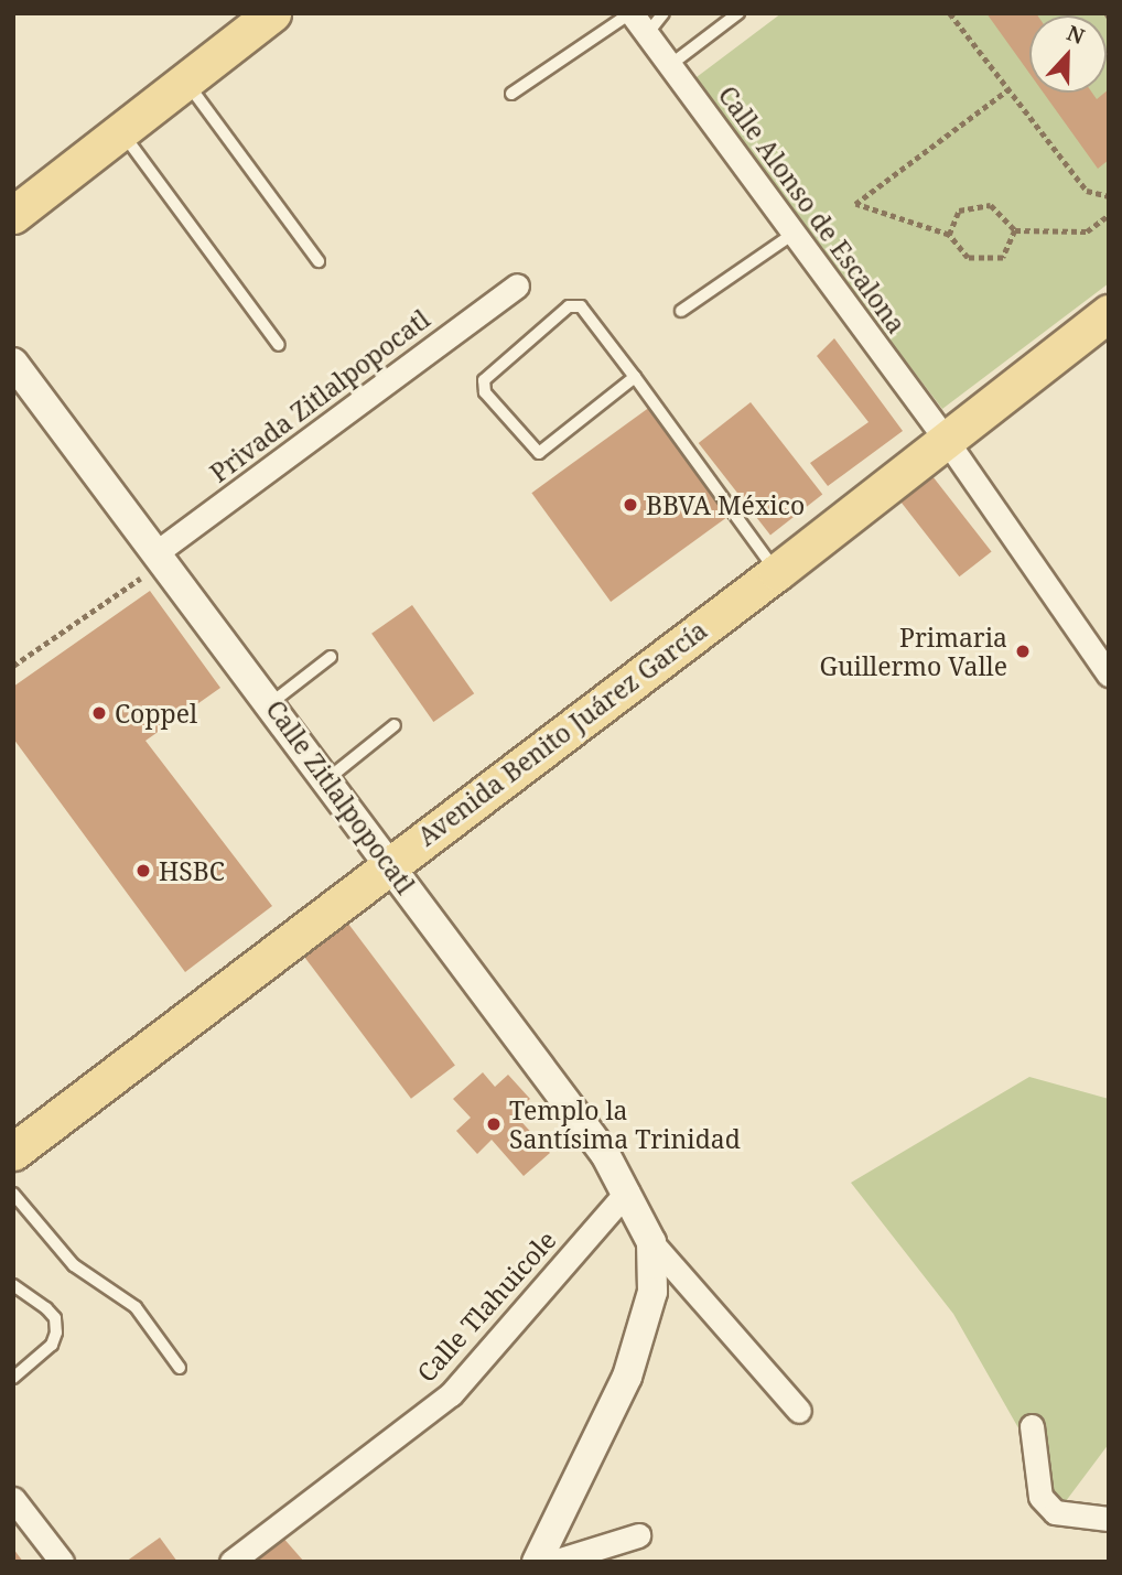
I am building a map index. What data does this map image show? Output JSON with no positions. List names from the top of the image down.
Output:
{
  "streets": {
    "main road": ["Avenida Benito Juárez García"],
    "street": [
      "Calle Alonso de Escalona",
      "Privada Zitlalpopocatl",
      "Calle Zitlalpopocatl",
      "Calle Tlahuicole"
    ]
  },
  "crossings": [
    ["Calle Alonso de Escalona", "Avenida Benito Juárez García"],
    ["Privada Zitlalpopocatl", "Calle Zitlalpopocatl"],
    ["Avenida Benito Juárez García", "Calle Zitlalpopocatl"],
    ["Calle Zitlalpopocatl", "Calle Tlahuicole"]
  ],
  "places": [
    "BBVA México",
    "Primaria Guillermo Valle",
    "Coppel",
    "HSBC",
    "Templo la Santísima Trinidad"
  ],
  "north": "top"
}
